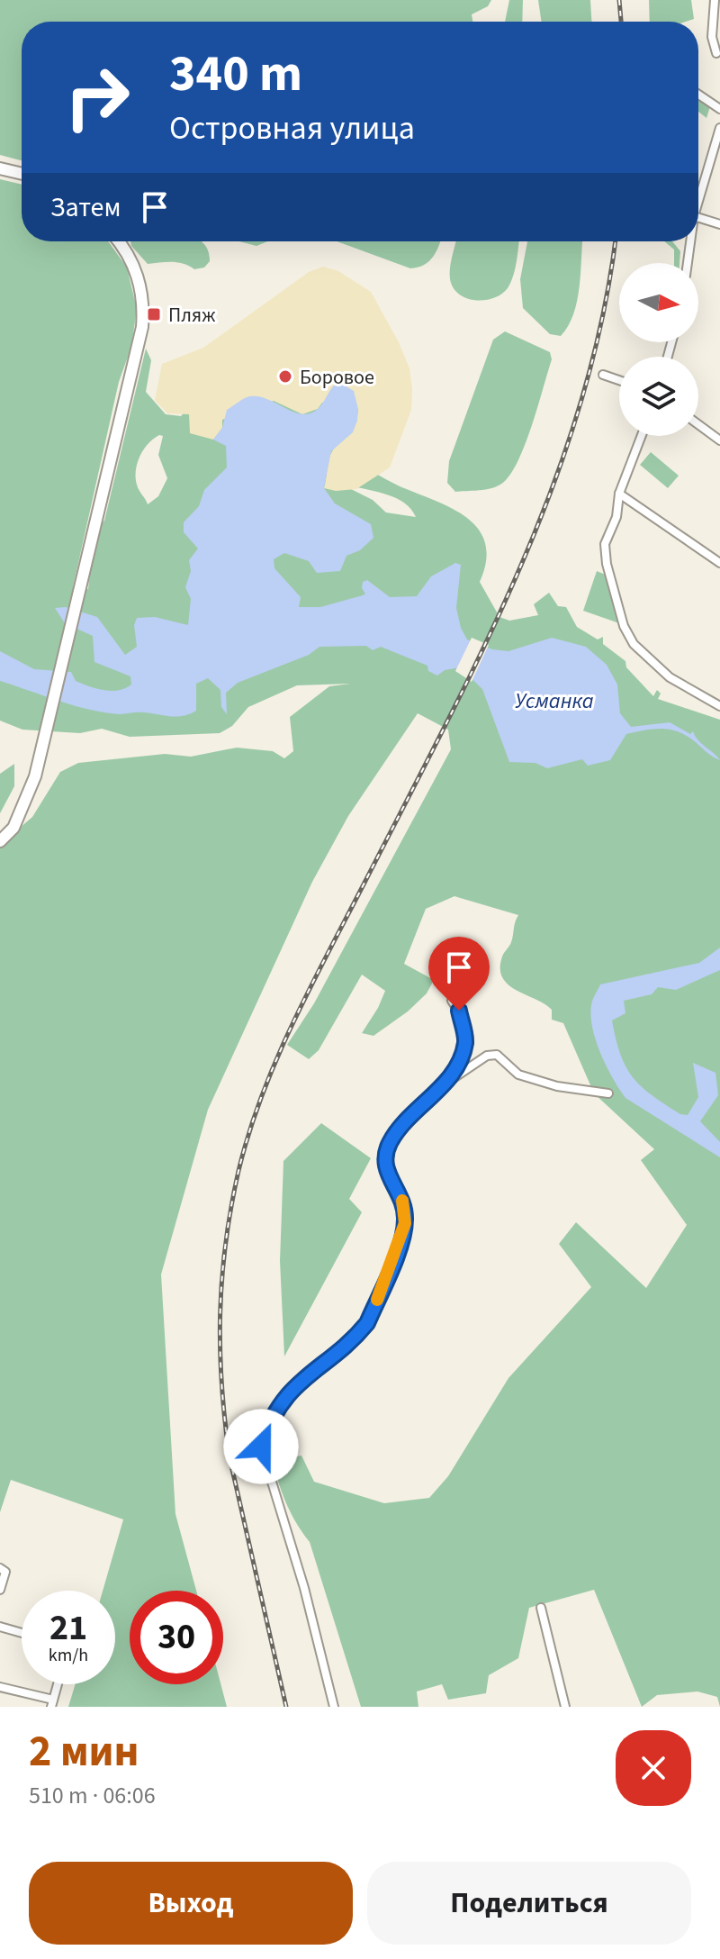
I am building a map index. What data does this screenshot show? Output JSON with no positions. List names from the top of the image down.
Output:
{
  "water": ["Усманка"],
  "places": {
    "transit": ["Пляж"],
    "other": ["Боровое"]
  },
  "north": "right",
  "page": {
    "turn": ["340 m", "Островная улица"],
    "then": "Затем",
    "speed": "21 km/h",
    "limit": "30",
    "heading": ["2 мин", "510 m · 06:06"],
    "buttons": ["Выход", "Поделиться"]
  }
}
